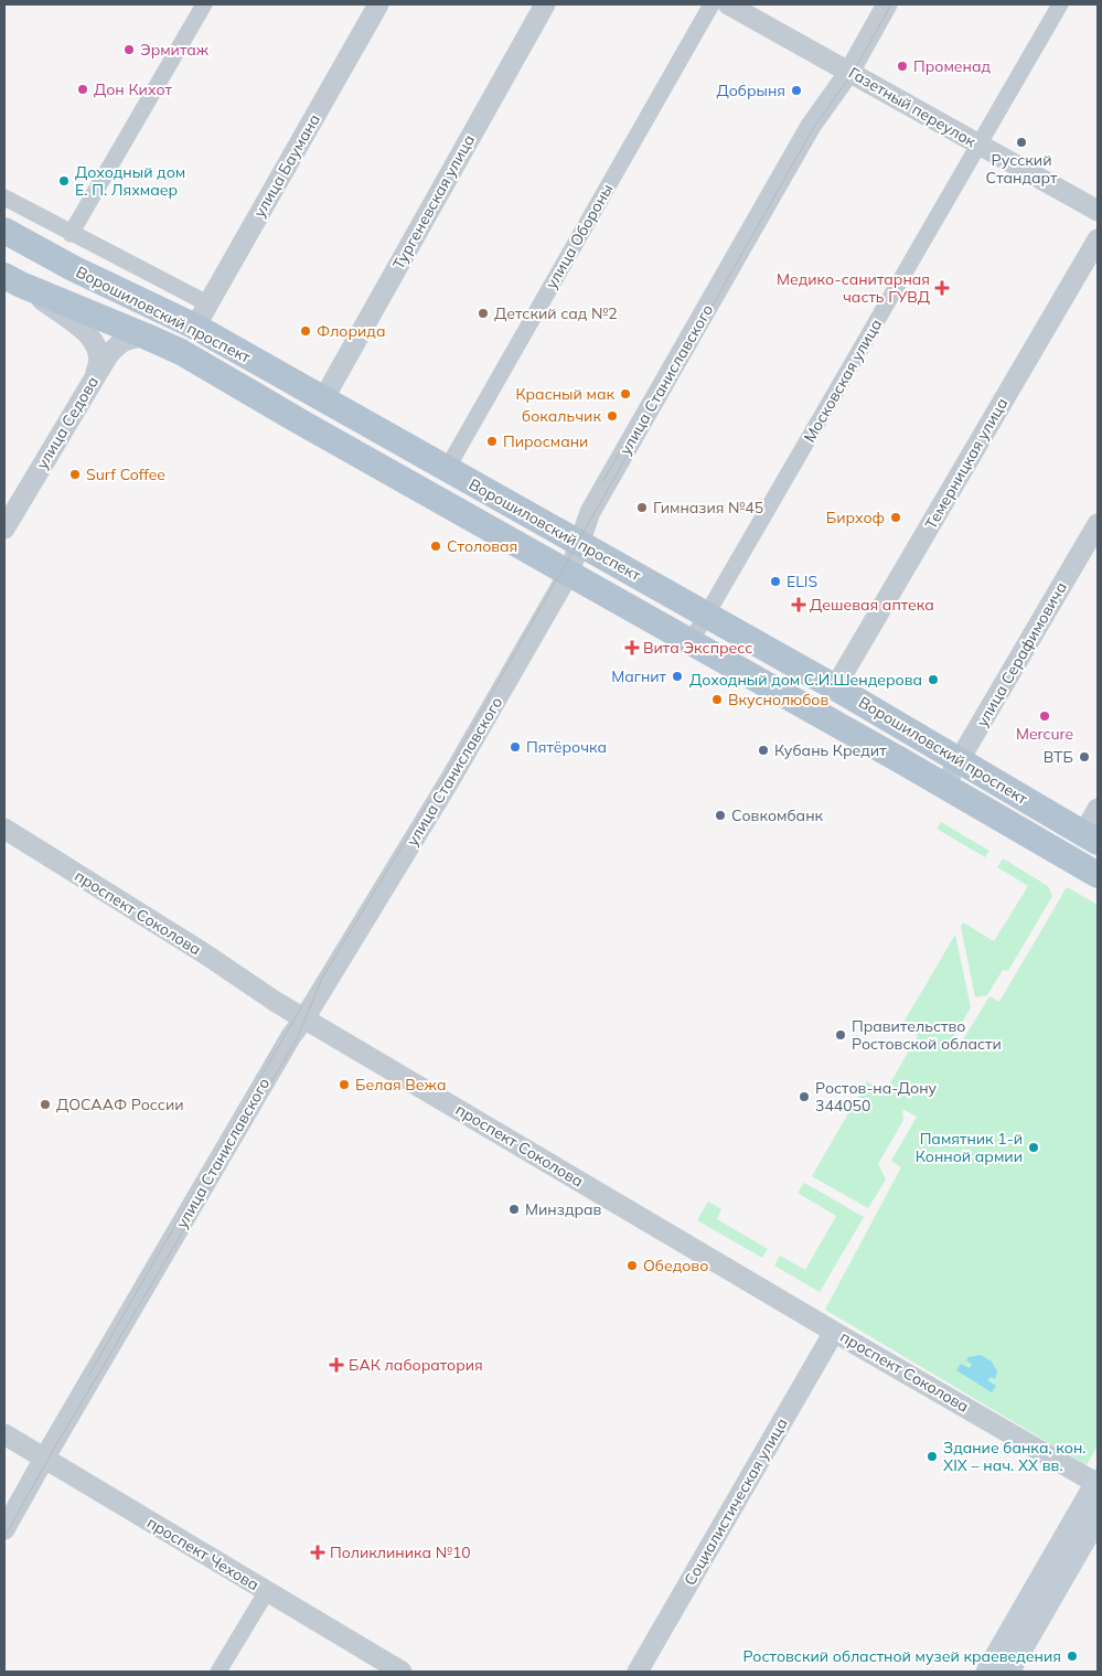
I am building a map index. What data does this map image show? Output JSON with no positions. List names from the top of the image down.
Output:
{
  "streets": {
    "main road": ["Ворошиловский проспект"],
    "street": [
      "Газетный переулок",
      "улица Баумана",
      "Тургеневская улица",
      "улица Обороны",
      "улица Станиславского",
      "Московская улица",
      "улица Седова",
      "Темерницкая улица",
      "улица Серафимовича",
      "проспект Соколова",
      "Социалистическая улица",
      "проспект Чехова"
    ]
  },
  "crossings": [
    ["Газетный переулок", "улица Станиславского"],
    ["Газетный переулок", "Московская улица"],
    ["улица Баумана", "Ворошиловский проспект"],
    ["Тургеневская улица", "Ворошиловский проспект"],
    ["улица Обороны", "Ворошиловский проспект"],
    ["Ворошиловский проспект", "улица Станиславского"],
    ["Ворошиловский проспект", "Московская улица"],
    ["Ворошиловский проспект", "улица Седова"],
    ["Ворошиловский проспект", "Темерницкая улица"],
    ["Ворошиловский проспект", "улица Серафимовича"],
    ["улица Станиславского", "проспект Соколова"],
    ["улица Станиславского", "проспект Чехова"],
    ["проспект Соколова", "Социалистическая улица"]
  ],
  "places": {
    "other": [
      "Эрмитаж",
      "Променад",
      "Дон Кихот",
      "Добрыня",
      "Русский Стандарт",
      "Доходный дом Е. П. Ляхмаер",
      "Детский сад №2",
      "Флорида",
      "Красный мак",
      "бокальчик",
      "Пиросмани",
      "Surf Coffee",
      "Гимназия №45",
      "Бирхоф",
      "Столовая",
      "ELIS",
      "Магнит",
      "Доходный дом С.И.Шендерова",
      "Вкуснолюбов",
      "Mercure",
      "Пятёрочка",
      "Кубань Кредит",
      "ВТБ",
      "Совкомбанк",
      "Правительство Ростовской области",
      "Белая Вежа",
      "Ростов-на-Дону 344050",
      "ДОСААФ России",
      "Памятник 1-й Конной армии",
      "Минздрав",
      "Обедово",
      "Здание банка, кон. XIX – нач. XX вв.",
      "Ростовский областной музей краеведения"
    ],
    "health": [
      "Медико-санитарная часть ГУВД",
      "Дешевая аптека",
      "Вита Экспресс",
      "БАК лаборатория",
      "Поликлиника №10"
    ]
  }
}
